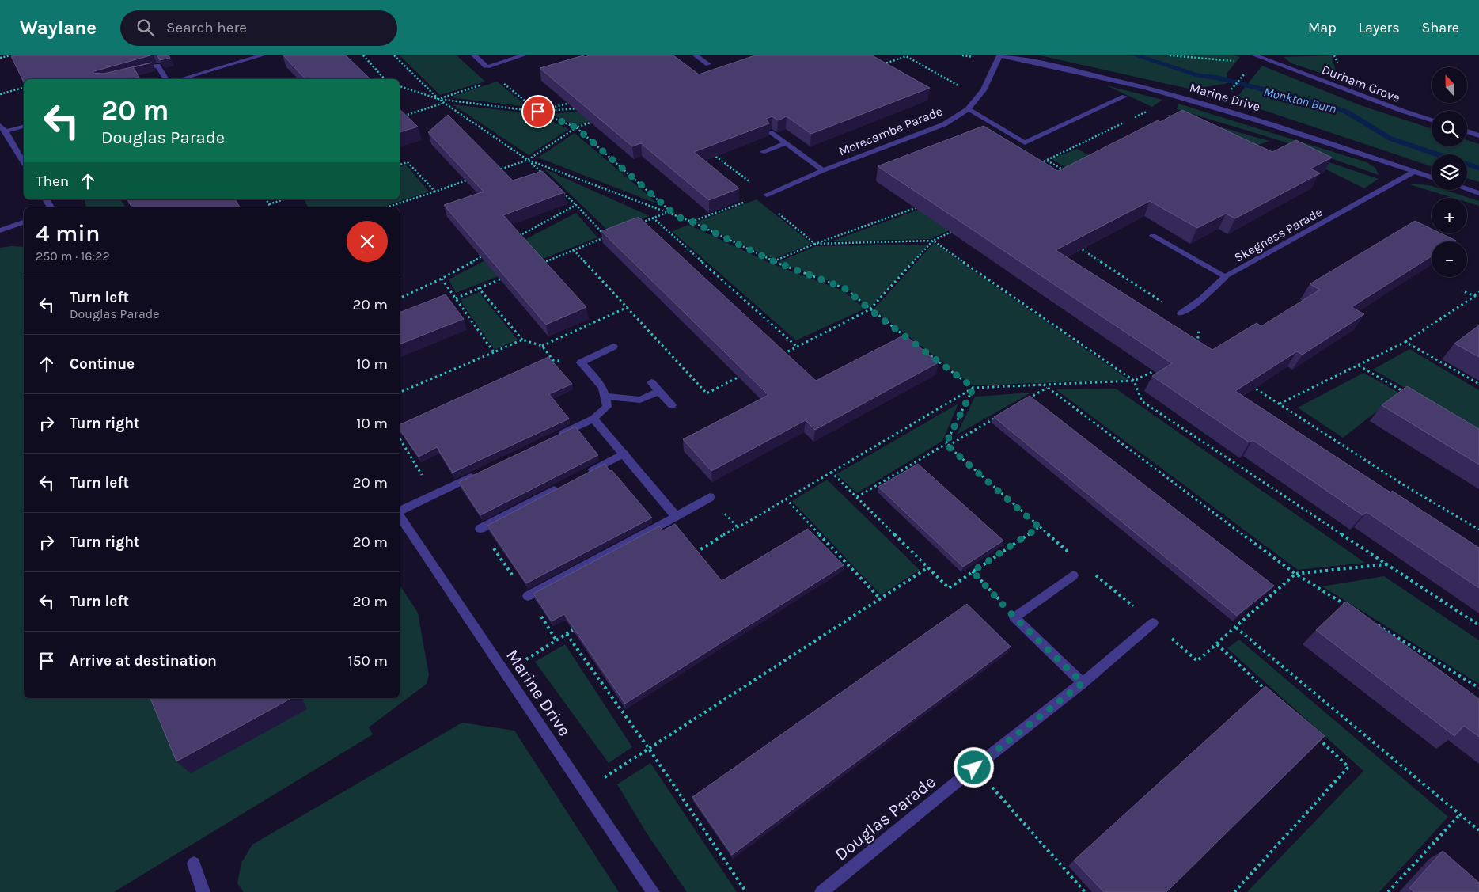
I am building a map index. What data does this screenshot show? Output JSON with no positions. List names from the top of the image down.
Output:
{
  "streets": {
    "street": [
      "Durham Grove",
      "Marine Drive",
      "Morecambe Parade",
      "Skegness Parade",
      "Douglas Parade"
    ]
  },
  "crossings": [
    ["Marine Drive", "Morecambe Parade"],
    ["Marine Drive", "Skegness Parade"]
  ],
  "water": ["Monkton Burn"],
  "north": "top",
  "page": {
    "header": "Waylane",
    "search": "Search here",
    "nav": ["Map", "Layers", "Share"],
    "map_buttons": ["+", "−"],
    "turn": ["20 m", "Douglas Parade"],
    "then": "Then",
    "heading": ["4 min", "250 m · 16:22"],
    "list": [
      {
        "name": "Turn left",
        "note": "Douglas Parade",
        "value": "20 m"
      },
      {
        "name": "Continue",
        "value": "10 m"
      },
      {
        "name": "Turn right",
        "value": "10 m"
      },
      {
        "name": "Turn left",
        "value": "20 m"
      },
      {
        "name": "Turn right",
        "value": "20 m"
      },
      {
        "name": "Turn left",
        "value": "20 m"
      },
      {
        "name": "Arrive at destination",
        "value": "150 m"
      }
    ]
  }
}
